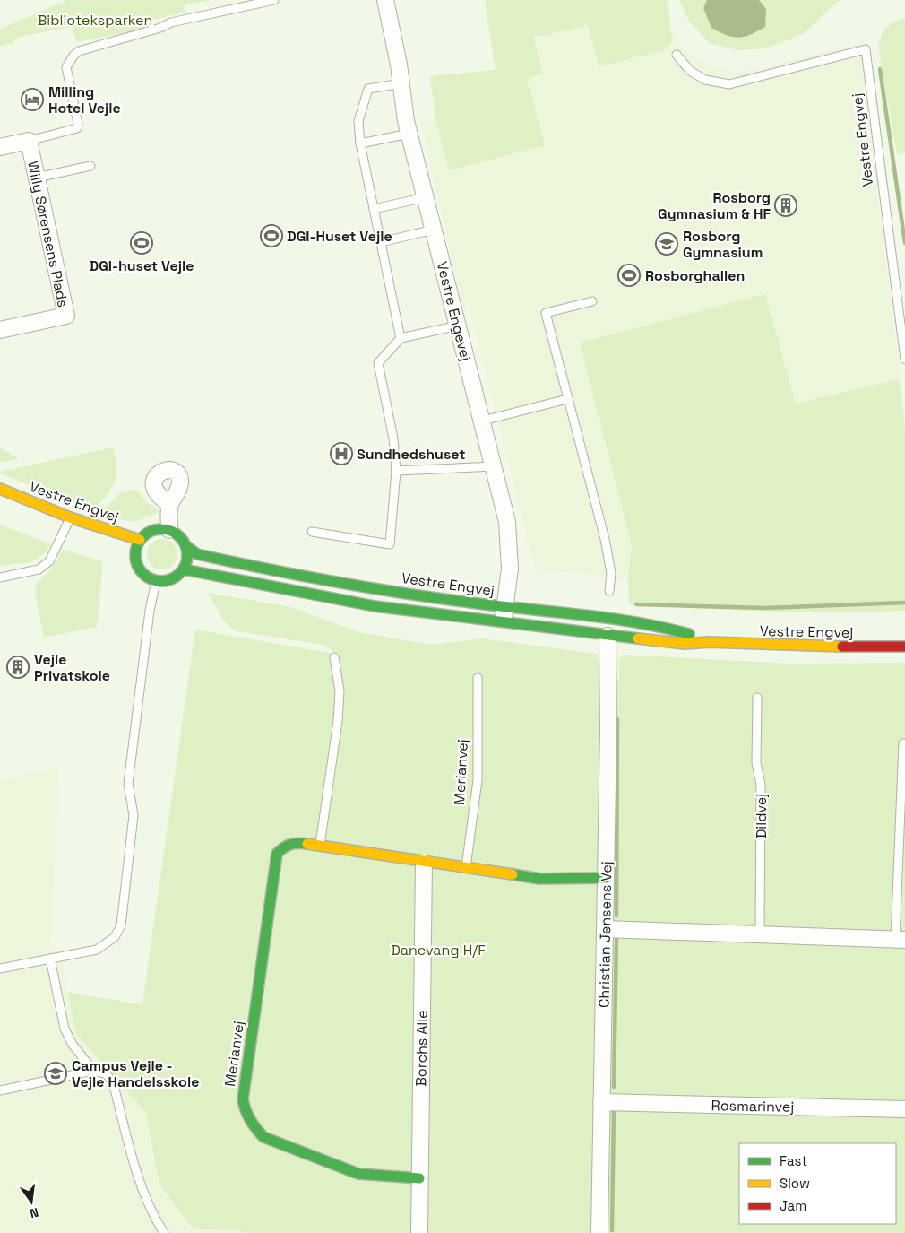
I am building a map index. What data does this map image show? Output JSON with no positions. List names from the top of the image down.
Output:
{
  "streets": {
    "street": [
      "Vestre Engvej",
      "Willy Sørensens Plads",
      "Vestre Engevej",
      "Merianvej",
      "Christian Jensens Vej",
      "Borchs Alle",
      "Rosmarinvej"
    ],
    "lane": ["Dildvej"]
  },
  "crossings": [
    ["Vestre Engvej", "Vestre Engevej"],
    ["Vestre Engvej", "Christian Jensens Vej"],
    ["Merianvej", "Christian Jensens Vej"],
    ["Merianvej", "Borchs Alle"],
    ["Christian Jensens Vej", "Rosmarinvej"]
  ],
  "parks": ["Biblioteksparken", "Danevang H/F"],
  "places": {
    "hotel": ["Milling Hotel Vejle"],
    "building": ["Rosborg Gymnasium & HF", "Vejle Privatskole"],
    "sports": ["DGI-Huset Vejle", "DGI-huset Vejle", "Rosborghallen"],
    "school or university": ["Rosborg Gymnasium", "Campus Vejle - Vejle Handelsskole"],
    "hospital": ["Sundhedshuset"]
  },
  "legend": ["Fast", "Slow", "Jam"],
  "north": "bottom"
}
